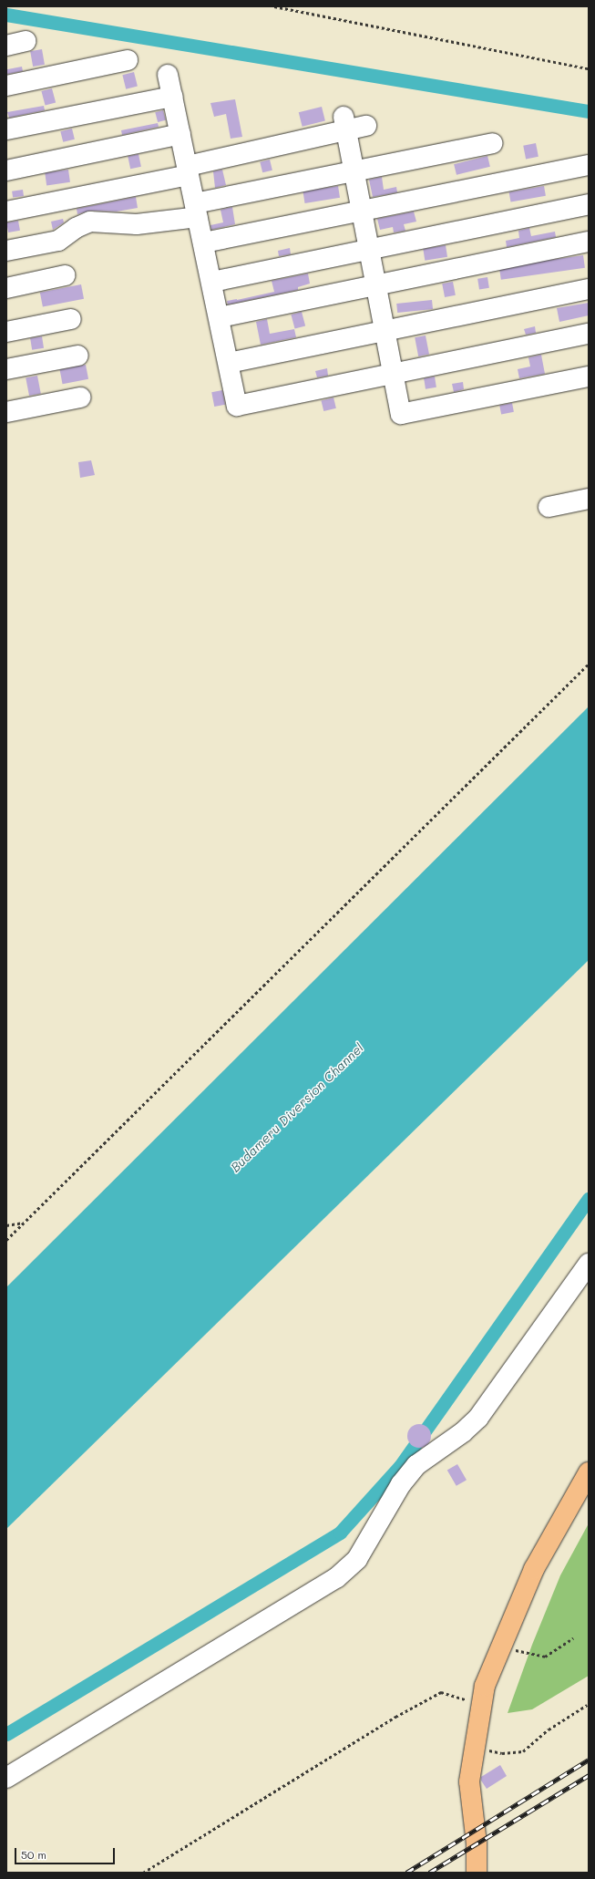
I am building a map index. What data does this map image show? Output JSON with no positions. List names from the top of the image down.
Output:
{
  "water": ["Budameru Diversion Channel"],
  "scale_bar": "50 m"
}
